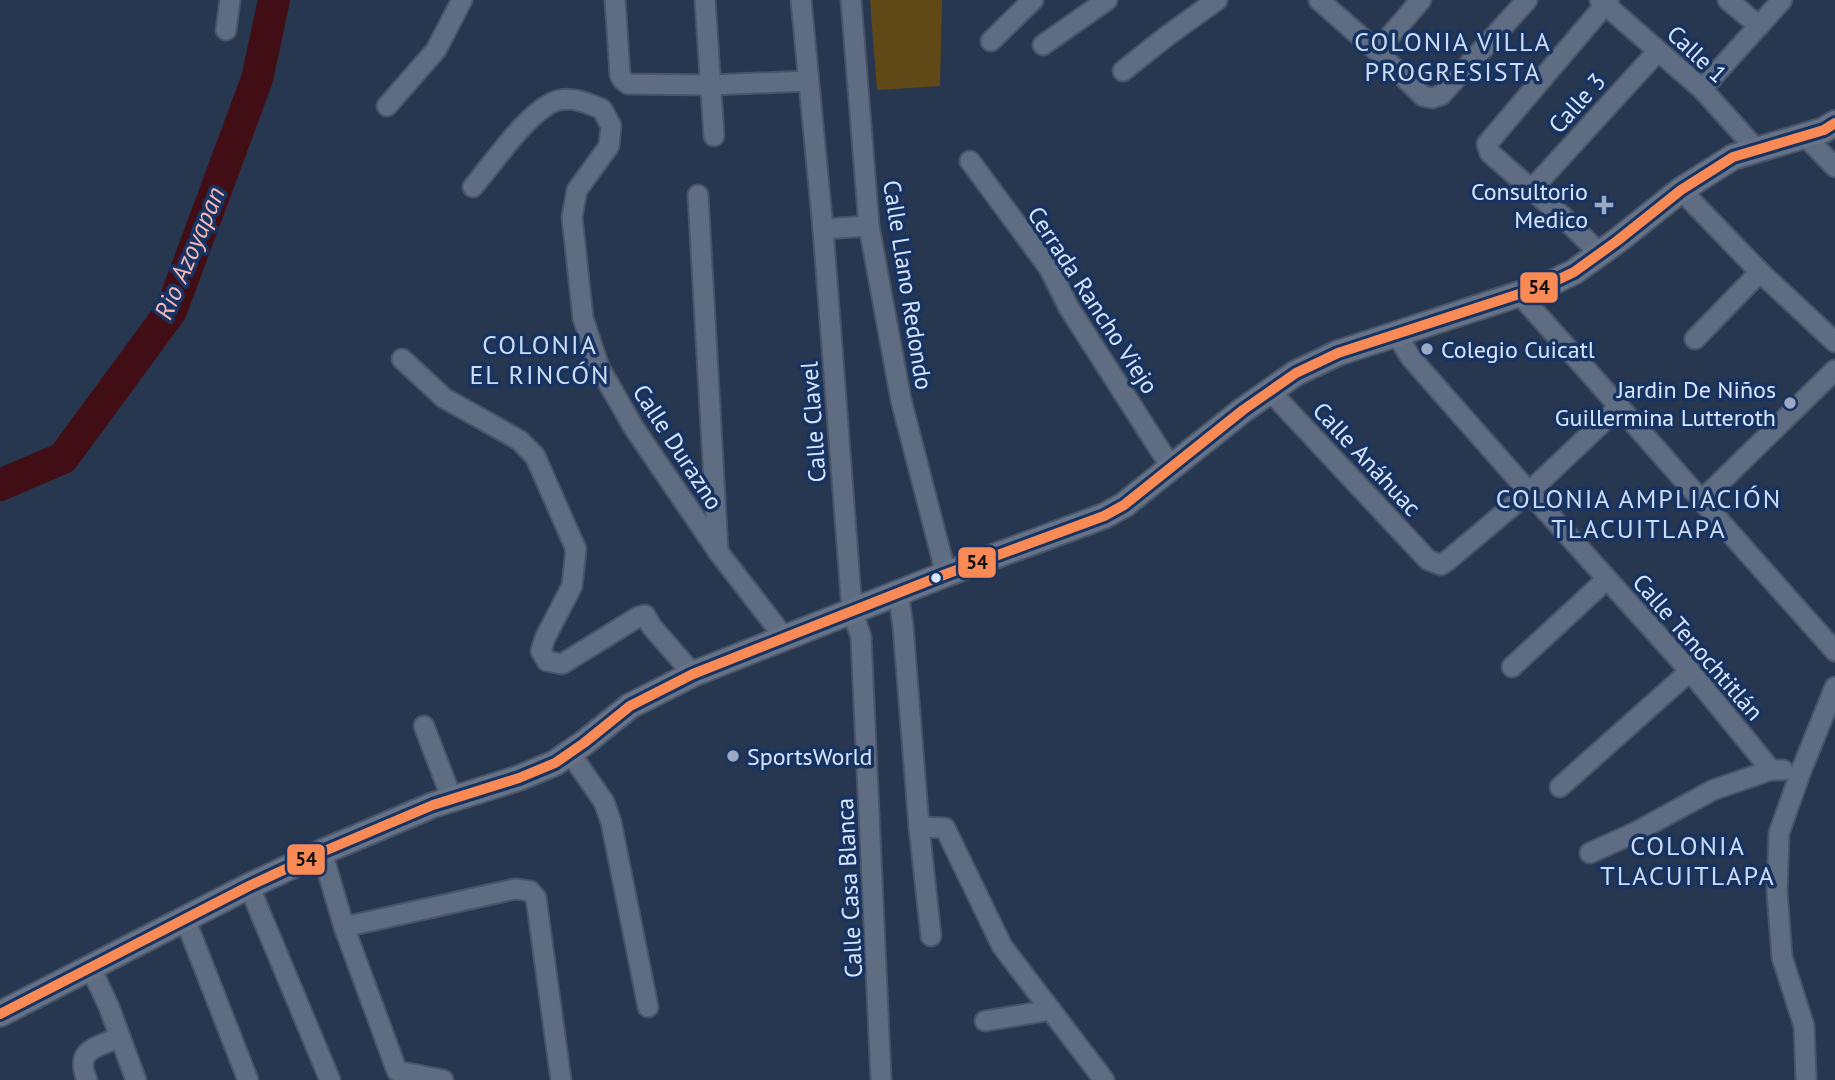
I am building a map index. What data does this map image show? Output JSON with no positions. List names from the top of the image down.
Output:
{
  "streets": {
    "street": [
      "Calle 1",
      "Calle 3",
      "Calle Llano Redondo",
      "Cerrada Rancho Viejo",
      "Calle Clavel",
      "Calle Durazno",
      "Calle Anáhuac",
      "Calle Tenochtitlán",
      "Calle Casa Blanca"
    ]
  },
  "crossings": [
    ["Calle 1", "Calle 3"],
    ["Calle Clavel", "Calle Casa Blanca"],
    ["Calle Anáhuac", "Calle Tenochtitlán"]
  ],
  "districts": [
    "COLONIA VILLA PROGRESISTA",
    "COLONIA EL RINCÓN",
    "COLONIA AMPLIACIÓN TLACUITLAPA",
    "COLONIA TLACUITLAPA"
  ],
  "water": ["Rio Azoyapan"],
  "places": {
    "health": ["Consultorio Medico"],
    "other": ["Colegio Cuicatl", "Jardin De Niños Guillermina Lutteroth", "SportsWorld"]
  },
  "lines": ["transit line 54"]
}
